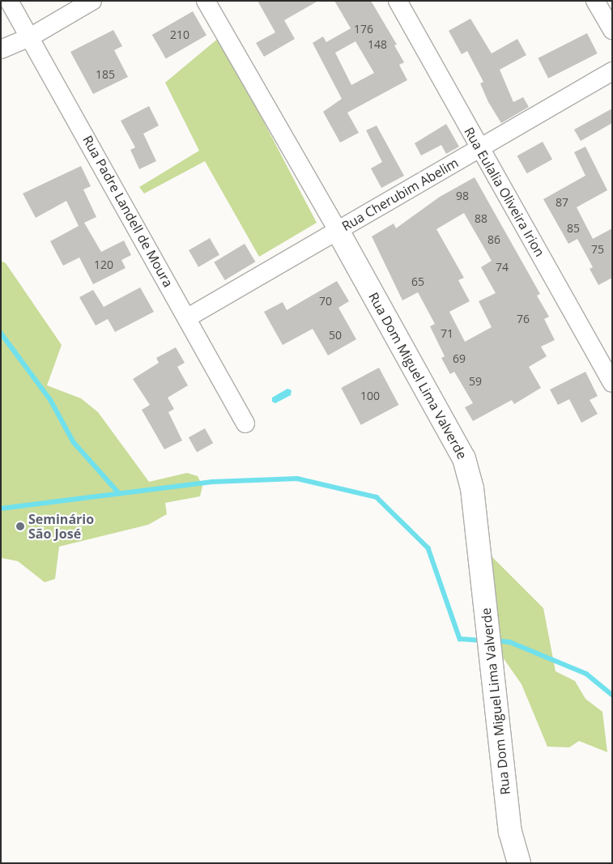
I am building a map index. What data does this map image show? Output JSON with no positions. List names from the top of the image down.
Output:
{
  "streets": {
    "street": [
      "Rua Eulalia Oliveira Irion",
      "Rua Cherubim Abelim",
      "Rua Padre Landell de Moura",
      "Rua Dom Miguel Lima Valverde"
    ]
  },
  "crossings": [
    ["Rua Eulalia Oliveira Irion", "Rua Cherubim Abelim"],
    ["Rua Cherubim Abelim", "Rua Padre Landell de Moura"],
    ["Rua Cherubim Abelim", "Rua Dom Miguel Lima Valverde"]
  ],
  "places": ["Seminário São José"],
  "house_numbers": [
    "176",
    "210",
    "148",
    "185",
    "98",
    "87",
    "88",
    "85",
    "86",
    "75",
    "120",
    "74",
    "65",
    "70",
    "76",
    "71",
    "50",
    "69",
    "59",
    "100"
  ]
}
